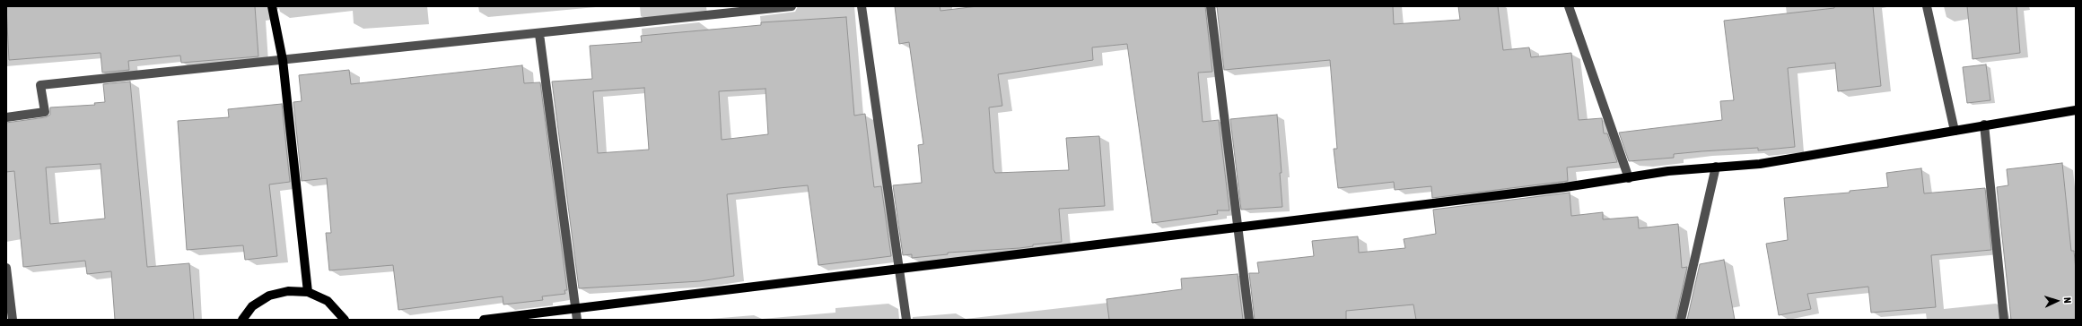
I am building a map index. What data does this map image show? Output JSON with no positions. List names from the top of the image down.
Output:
{
  "north": "right"
}
